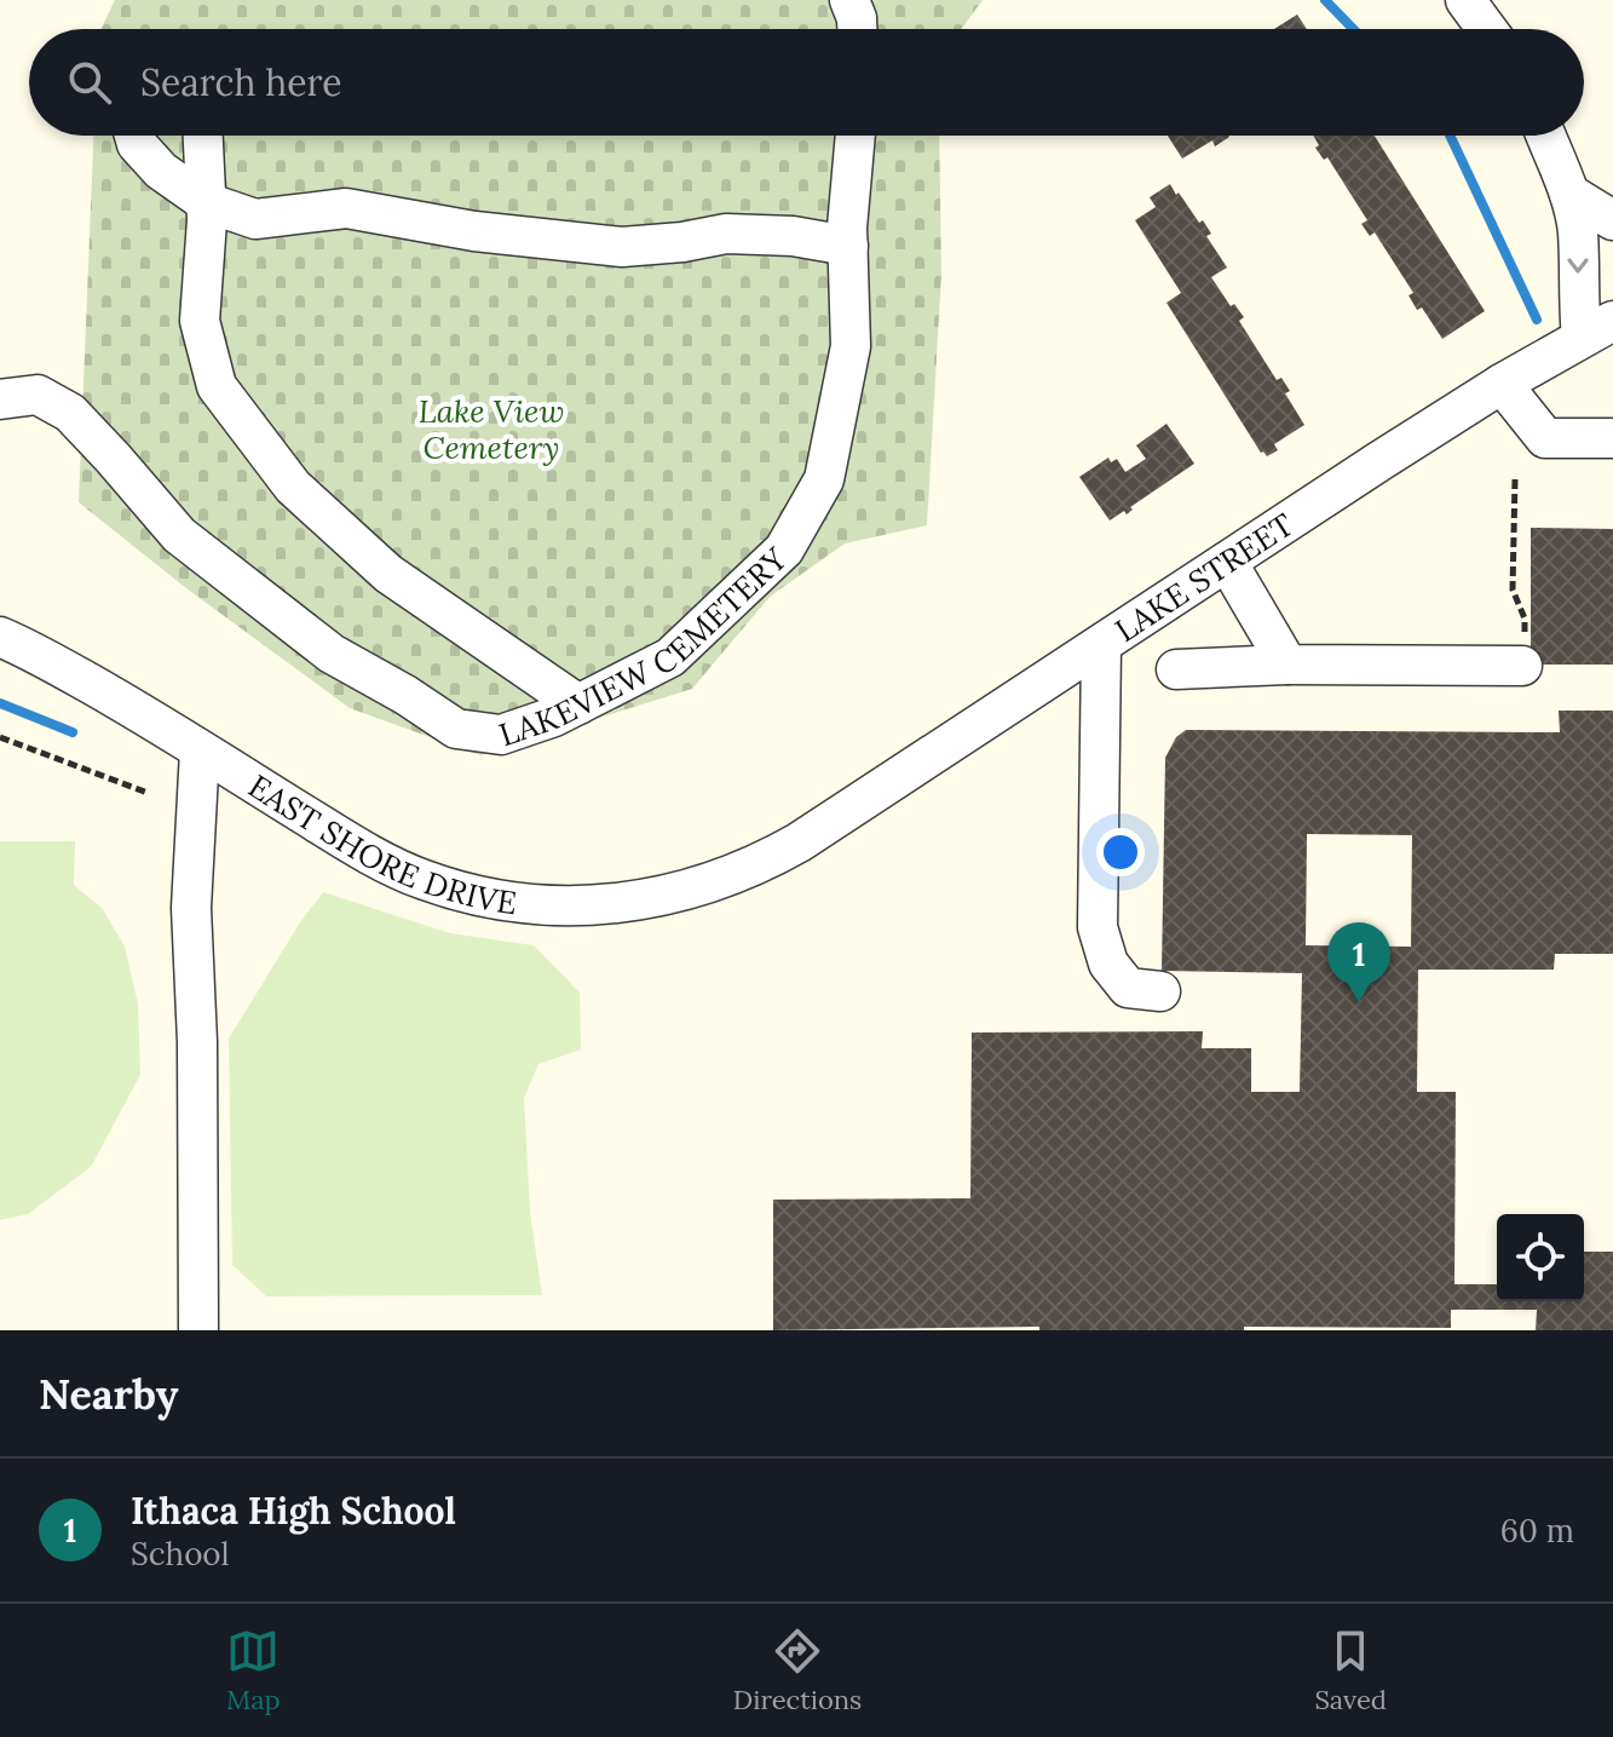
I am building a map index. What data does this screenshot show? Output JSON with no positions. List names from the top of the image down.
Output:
{
  "streets": {
    "street": ["LAKE STREET", "LAKEVIEW CEMETERY", "EAST SHORE DRIVE"]
  },
  "crossings": [
    ["LAKE STREET", "EAST SHORE DRIVE"]
  ],
  "parks": ["Lake View Cemetery"],
  "page": {
    "search": "Search here",
    "pins": "1",
    "heading": "Nearby",
    "list": [
      {
        "mark": "1",
        "name": "Ithaca High School",
        "note": "School",
        "value": "60 m"
      }
    ],
    "nav": ["Map", "Directions", "Saved"]
  }
}
